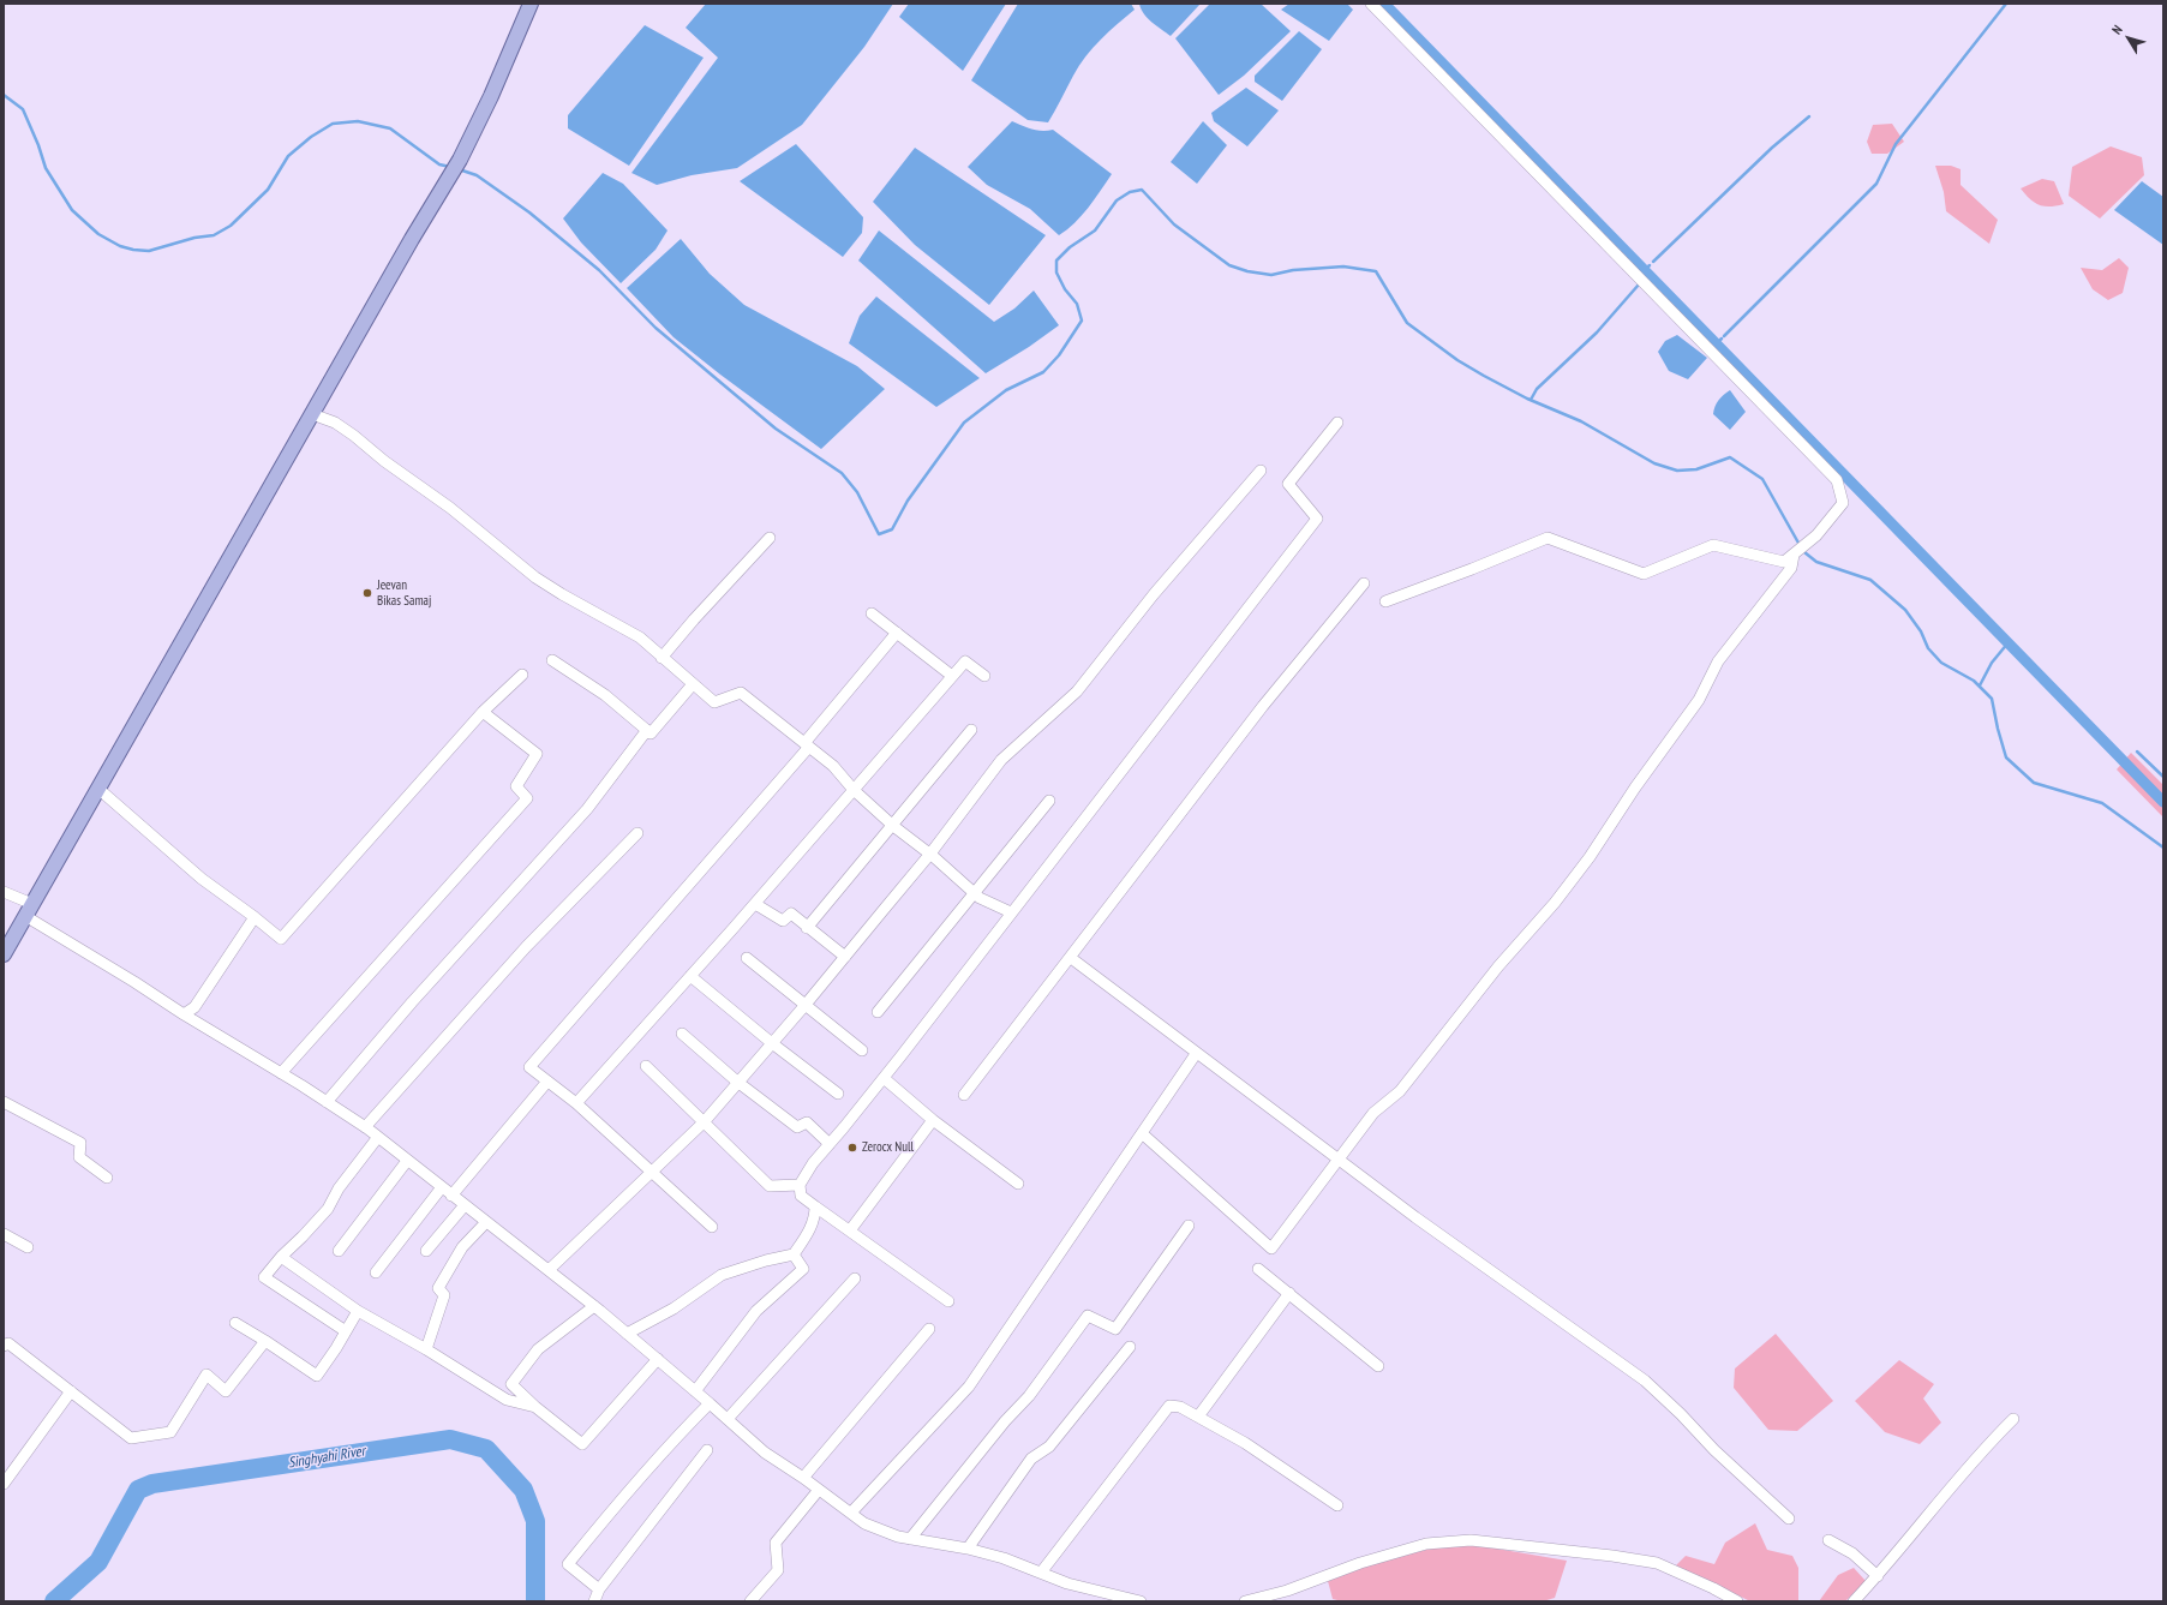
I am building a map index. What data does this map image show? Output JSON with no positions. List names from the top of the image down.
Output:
{
  "water": ["Singhyahi River"],
  "places": ["Jeevan Bikas Samaj", "Zerocx Null"],
  "north": "top left"
}
